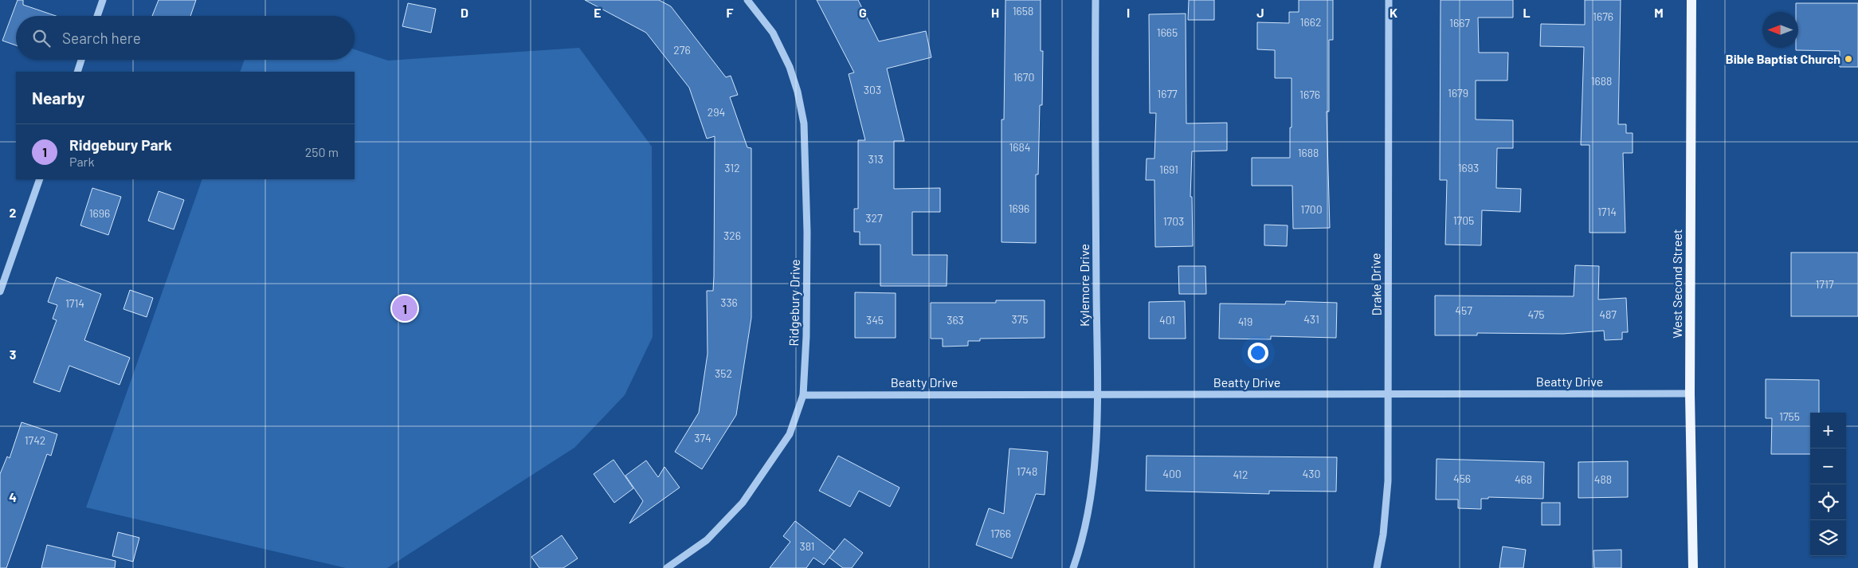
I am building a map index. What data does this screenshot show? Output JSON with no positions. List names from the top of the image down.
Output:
{
  "streets": {
    "main road": ["West Second Street"],
    "street": [
      "Drake Drive",
      "Kylemore Drive",
      "Ridgebury Drive",
      "Beatty Drive"
    ]
  },
  "crossings": [
    ["West Second Street", "Beatty Drive"],
    ["Drake Drive", "Beatty Drive"],
    ["Kylemore Drive", "Beatty Drive"],
    ["Ridgebury Drive", "Beatty Drive"]
  ],
  "places": ["Bible Baptist Church"],
  "house_numbers": [
    "1658",
    "1676",
    "1662",
    "1667",
    "1665",
    "276",
    "1670",
    "1688",
    "303",
    "1679",
    "1677",
    "1676",
    "294",
    "1684",
    "1688",
    "313",
    "312",
    "1693",
    "1691",
    "1696",
    "1700",
    "1714",
    "1696",
    "327",
    "1705",
    "1703",
    "326",
    "1717",
    "336",
    "1714",
    "457",
    "475",
    "487",
    "375",
    "431",
    "345",
    "363",
    "401",
    "419",
    "352",
    "1755",
    "374",
    "1742",
    "1748",
    "400",
    "430",
    "412",
    "456",
    "468",
    "488",
    "1766",
    "381"
  ],
  "north": "left",
  "page": {
    "search": "Search here",
    "heading": "Nearby",
    "list": [
      {
        "mark": "1",
        "name": "Ridgebury Park",
        "note": "Park",
        "value": "250 m"
      }
    ],
    "pins": "1",
    "map_buttons": ["+", "−"]
  },
  "grid": {
    "columns": [
      "D",
      "E",
      "F",
      "G",
      "H",
      "I",
      "J",
      "K",
      "L",
      "M"
    ],
    "rows": ["2", "3", "4"]
  }
}
